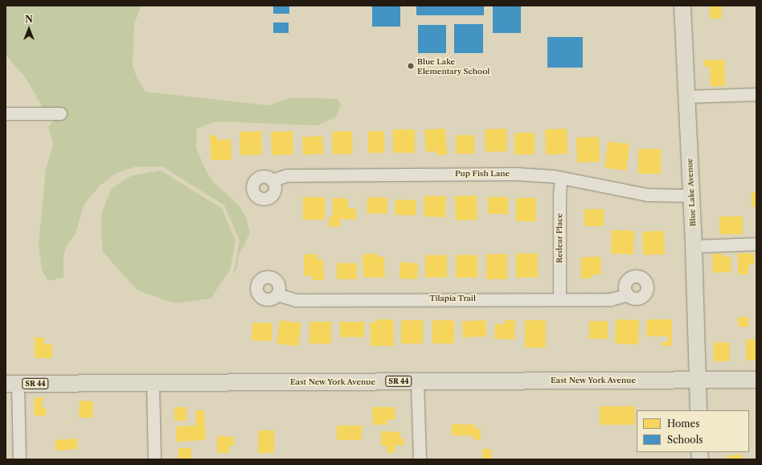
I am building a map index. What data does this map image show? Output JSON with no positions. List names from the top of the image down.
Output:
{
  "streets": {
    "main road": ["Blue Lake Avenue", "East New York Avenue", "SR 44"],
    "street": ["Pup Fish Lane", "Redear Place", "Tilapia Trail"]
  },
  "crossings": [
    ["Pup Fish Lane", "Blue Lake Avenue"],
    ["Pup Fish Lane", "Redear Place"],
    ["Blue Lake Avenue", "East New York Avenue"],
    ["Redear Place", "Tilapia Trail"]
  ],
  "places": ["Blue Lake Elementary School"],
  "legend": ["Homes", "Schools"],
  "north": "top"
}
